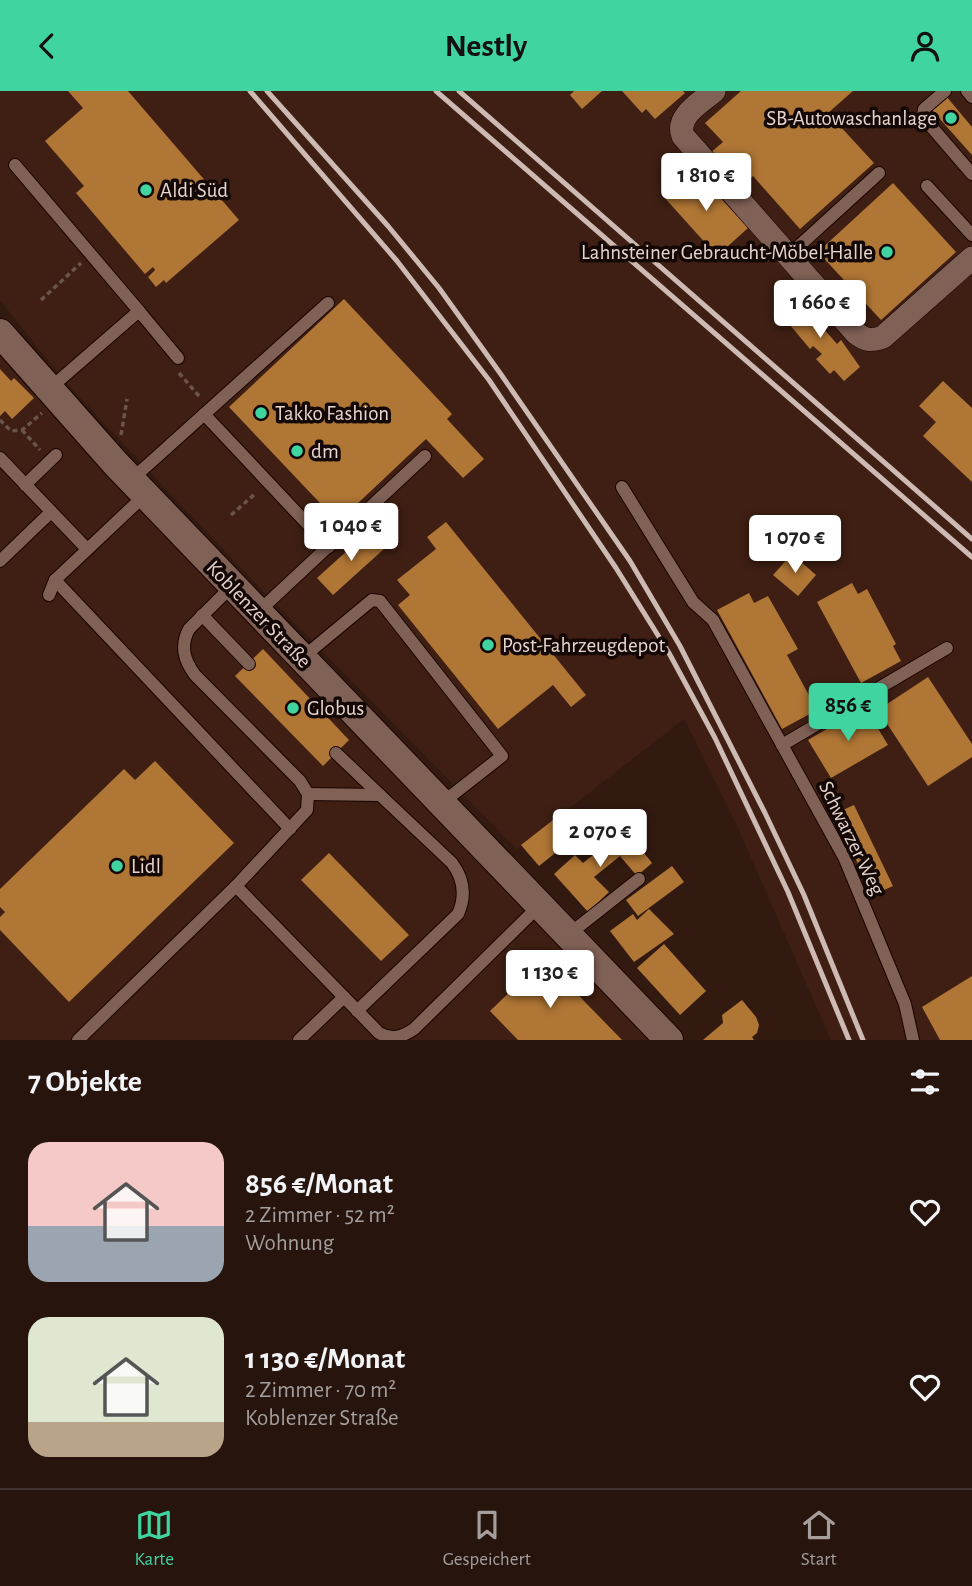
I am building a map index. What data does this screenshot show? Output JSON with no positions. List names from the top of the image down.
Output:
{
  "streets": {
    "street": ["Koblenzer Straße"],
    "lane": ["Schwarzer Weg"]
  },
  "places": [
    "SB-Autowaschanlage",
    "Aldi Süd",
    "Lahnsteiner Gebraucht-Möbel-Halle",
    "Takko Fashion",
    "dm",
    "Post-Fahrzeugdepot",
    "Globus",
    "Lidl"
  ],
  "page": {
    "header": "Nestly",
    "price": [
      "1 810 €",
      "1 660 €",
      "1 040 €",
      "1 070 €",
      "856 €",
      "2 070 €",
      "1 130 €"
    ],
    "heading": "7 Objekte",
    "list": [
      {
        "name": "856 €/Monat",
        "note": "2 Zimmer · 52 m² · Wohnung"
      },
      {
        "name": "1 130 €/Monat",
        "note": "2 Zimmer · 70 m² · Koblenzer Straße"
      }
    ],
    "tabs": ["Karte", "Gespeichert", "Start"]
  }
}
